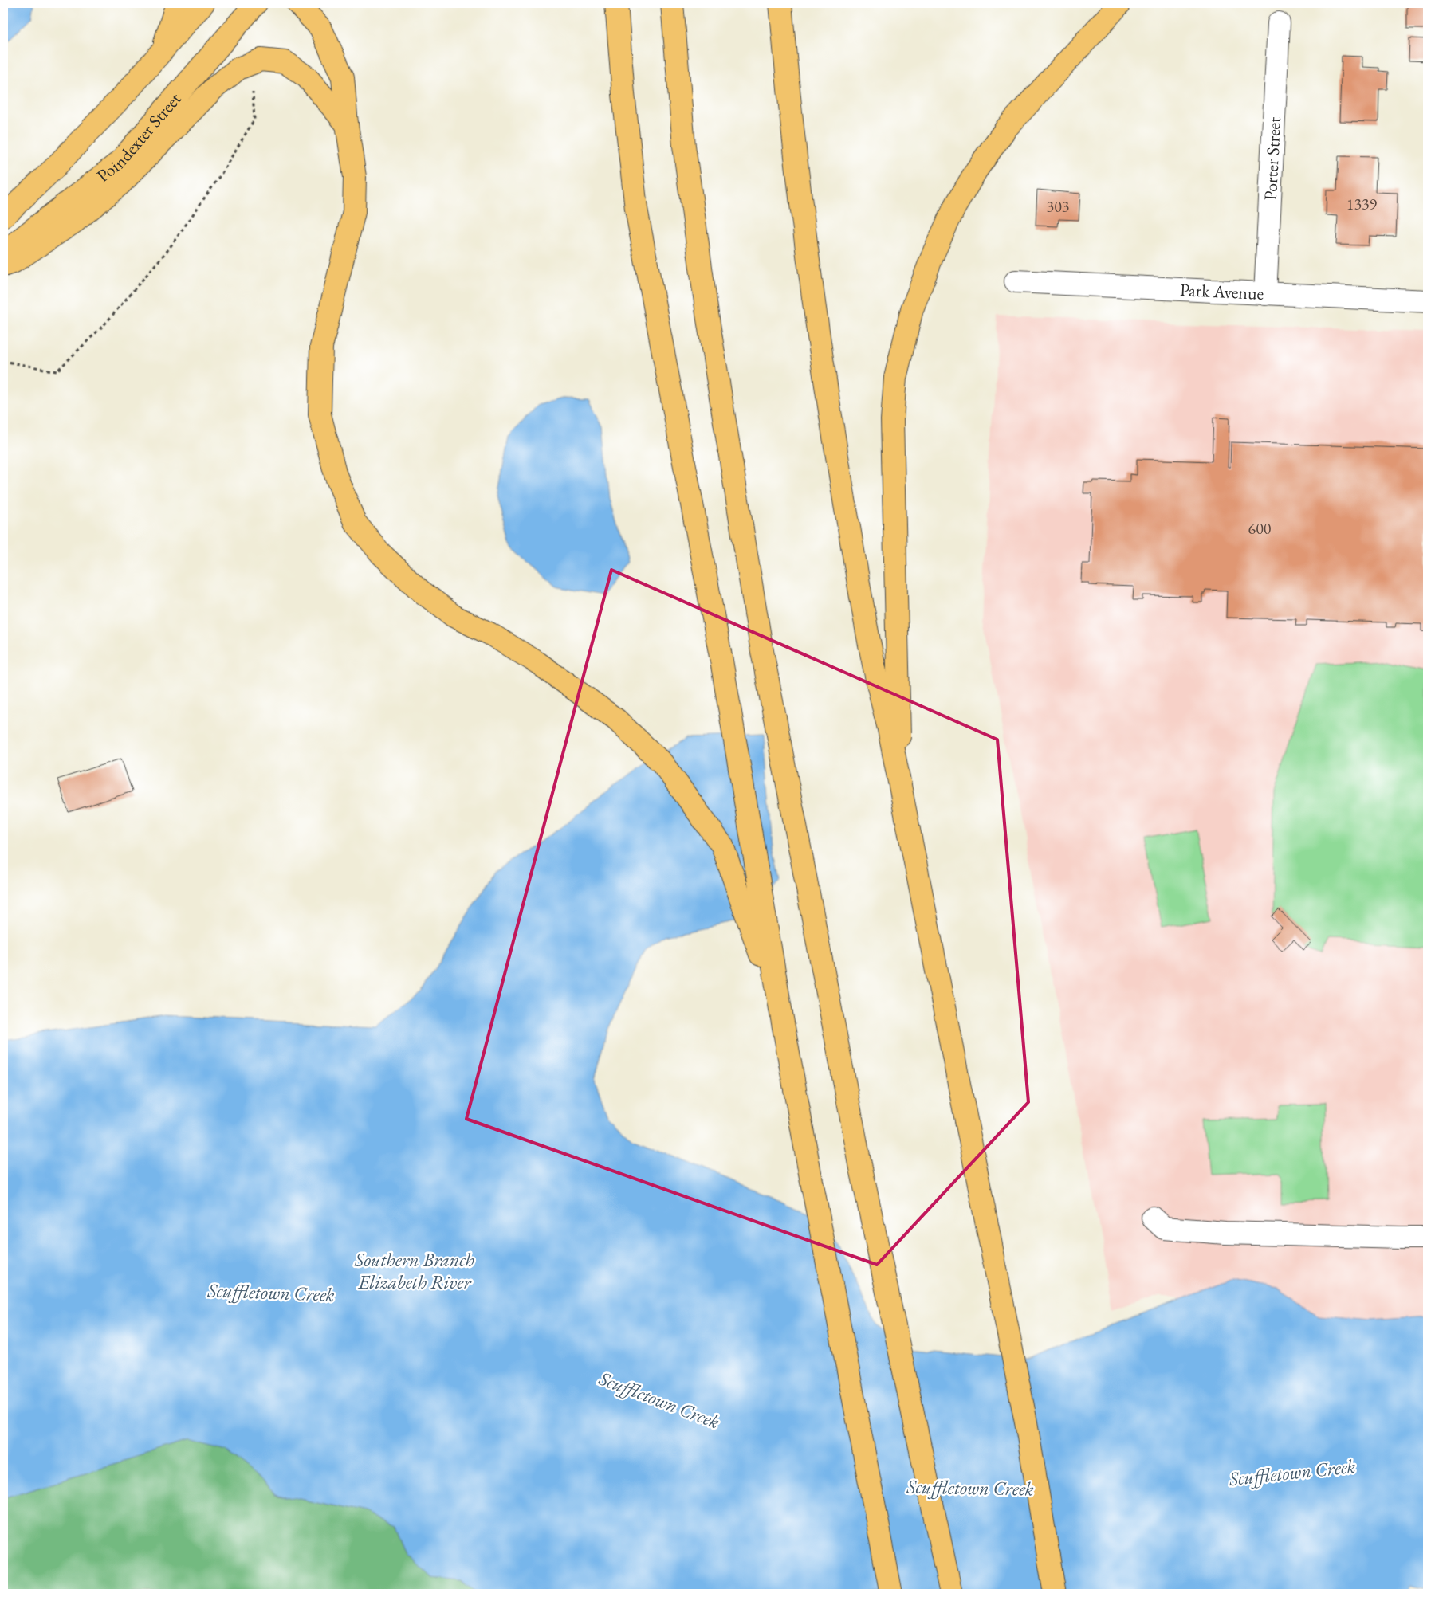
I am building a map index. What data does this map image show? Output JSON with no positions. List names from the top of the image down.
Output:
{
  "streets": {
    "main road": ["Poindexter Street"],
    "street": ["Porter Street", "Park Avenue"]
  },
  "crossings": [
    ["Porter Street", "Park Avenue"]
  ],
  "water": ["Southern Branch Elizabeth River", "Scuffletown Creek"],
  "house_numbers": ["1339", "303", "600"]
}
